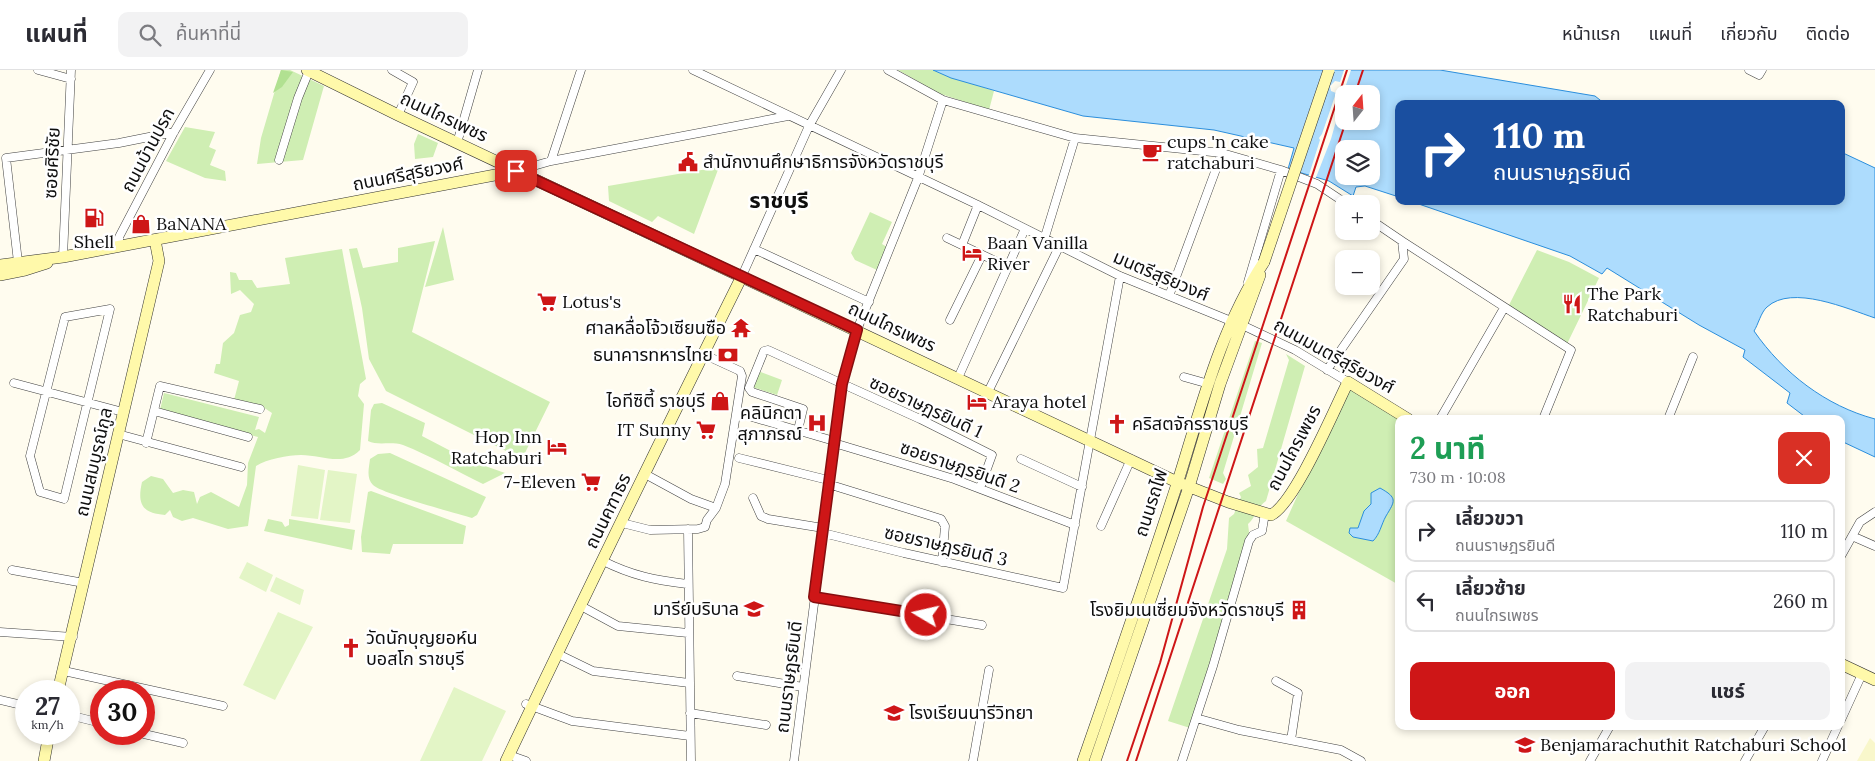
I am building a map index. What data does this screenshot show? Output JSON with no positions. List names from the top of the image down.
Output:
{
  "streets": {
    "main road": [
      "ถนนไกรเพชร",
      "ถนนศรีสุริยวงศ์",
      "ถนนมนตรีสุริยวงศ์",
      "ถนนสมบูรณ์กูล",
      "ถนนรถไฟ",
      "ถนนคฑาธร"
    ],
    "street": [
      "ถนนบ้านปรก",
      "ซอยศิริชัย",
      "มนตรีสุริยวงศ์",
      "ซอยราษฎรยินดี 1",
      "ซอยราษฎรยินดี 2",
      "ซอยราษฎรยินดี 3",
      "ถนนราษฎรยินดี"
    ]
  },
  "crossings": [
    ["ถนนไกรเพชร", "ถนนศรีสุริยวงศ์"],
    ["ถนนไกรเพชร", "ถนนมนตรีสุริยวงศ์"],
    ["ถนนไกรเพชร", "ถนนรถไฟ"],
    ["ถนนไกรเพชร", "ถนนคฑาธร"],
    ["ถนนไกรเพชร", "ถนนราษฎรยินดี"],
    ["ถนนบ้านปรก", "ถนนศรีสุริยวงศ์"],
    ["ซอยศิริชัย", "ถนนศรีสุริยวงศ์"],
    ["ถนนศรีสุริยวงศ์", "มนตรีสุริยวงศ์"],
    ["ถนนศรีสุริยวงศ์", "ถนนสมบูรณ์กูล"],
    ["มนตรีสุริยวงศ์", "ถนนมนตรีสุริยวงศ์"],
    ["มนตรีสุริยวงศ์", "ถนนรถไฟ"],
    ["มนตรีสุริยวงศ์", "ถนนราษฎรยินดี"],
    ["ถนนมนตรีสุริยวงศ์", "ถนนรถไฟ"],
    ["ซอยราษฎรยินดี 1", "ซอยราษฎรยินดี 2"],
    ["ซอยราษฎรยินดี 1", "ถนนราษฎรยินดี"],
    ["ซอยราษฎรยินดี 2", "ซอยราษฎรยินดี 3"],
    ["ซอยราษฎรยินดี 2", "ถนนราษฎรยินดี"],
    ["ซอยราษฎรยินดี 3", "ถนนราษฎรยินดี"]
  ],
  "districts": ["ราชบุรี"],
  "places": {
    "cafe": ["cups 'n cake ratchaburi"],
    "public building": ["สำนักงานศึกษาธิการจังหวัดราชบุรี"],
    "fuel station": ["Shell"],
    "shop": ["BaNANA", "ไอทีซิตี้ ราชบุรี"],
    "hotel": ["Baan Vanilla River", "Araya hotel", "Hop Inn Ratchaburi"],
    "supermarket": ["Lotus's", "IT Sunny", "7-Eleven"],
    "restaurant": ["The Park Ratchaburi"],
    "temple": ["ศาลหลื่อโจ้วเซียนซือ"],
    "bank": ["ธนาคารทหารไทย"],
    "hospital": ["คลินิกตา สุภาภรณ์"],
    "church": ["คริสตจักรราชบุรี", "วัดนักบุญยอห์น บอสโก ราชบุรี"],
    "school or university": ["มารีย์บริบาล", "โรงเรียนนารีวิทยา", "Benjamarachuthit Ratchaburi School"],
    "building": ["โรงยิมเนเซี่ยมจังหวัดราชบุรี"]
  },
  "north": "top",
  "page": {
    "header": "แผนที่",
    "search": "ค้นหาที่นี่",
    "nav": [
      "หน้าแรก",
      "แผนที่",
      "เกี่ยวกับ",
      "ติดต่อ"
    ],
    "map_buttons": ["+", "−"],
    "turn": ["110 m", "ถนนราษฎรยินดี"],
    "heading": ["2 นาที", "730 m · 10:08"],
    "list": [
      {
        "name": "เลี้ยวขวา",
        "note": "ถนนราษฎรยินดี",
        "value": "110 m"
      },
      {
        "name": "เลี้ยวซ้าย",
        "note": "ถนนไกรเพชร",
        "value": "260 m"
      }
    ],
    "buttons": ["ออก", "แชร์"],
    "speed": "27 km/h",
    "limit": "30"
  }
}
